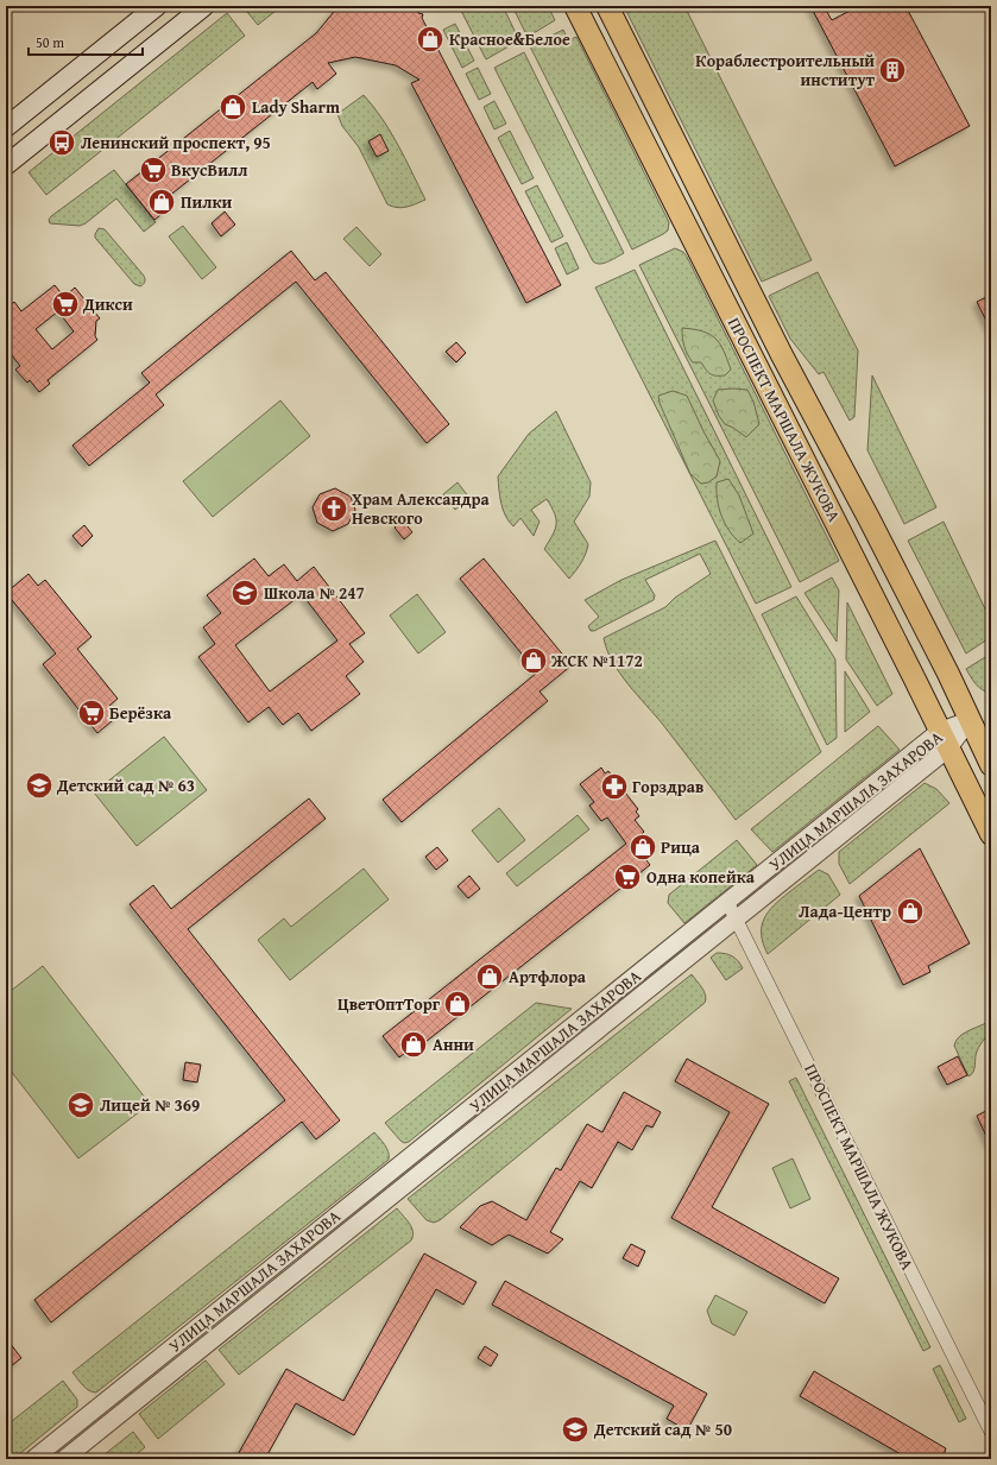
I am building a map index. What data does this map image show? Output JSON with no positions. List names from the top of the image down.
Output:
{
  "streets": {
    "main road": ["ПРОСПЕКТ МАРШАЛА ЖУКОВА"],
    "street": ["УЛИЦА МАРШАЛА ЗАХАРОВА"]
  },
  "crossings": [
    ["ПРОСПЕКТ МАРШАЛА ЖУКОВА", "УЛИЦА МАРШАЛА ЗАХАРОВА"]
  ],
  "places": {
    "shop": [
      "Красное&Белое",
      "Lady Sharm",
      "Пилки",
      "ЖСК №1172",
      "Рица",
      "Лада-Центр",
      "Артфлора",
      "ЦветОптТорг",
      "Анни"
    ],
    "building": ["Кораблестроительный институт"],
    "bus stop": ["Ленинский проспект, 95"],
    "supermarket": [
      "ВкусВилл",
      "Дикси",
      "Берёзка",
      "Одна копейка"
    ],
    "church": ["Храм Александра Невского"],
    "school or university": [
      "Школа № 247",
      "Детский сад № 63",
      "Лицей № 369",
      "Детский сад № 50"
    ],
    "pharmacy": ["Горздрав"]
  },
  "scale_bar": "50 m"
}
